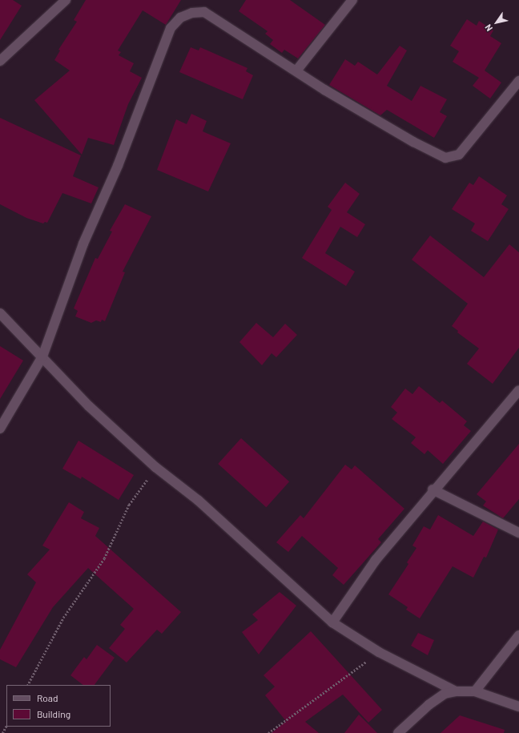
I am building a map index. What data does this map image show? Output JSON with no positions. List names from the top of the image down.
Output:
{
  "legend": ["Road", "Building"],
  "north": "bottom left"
}
